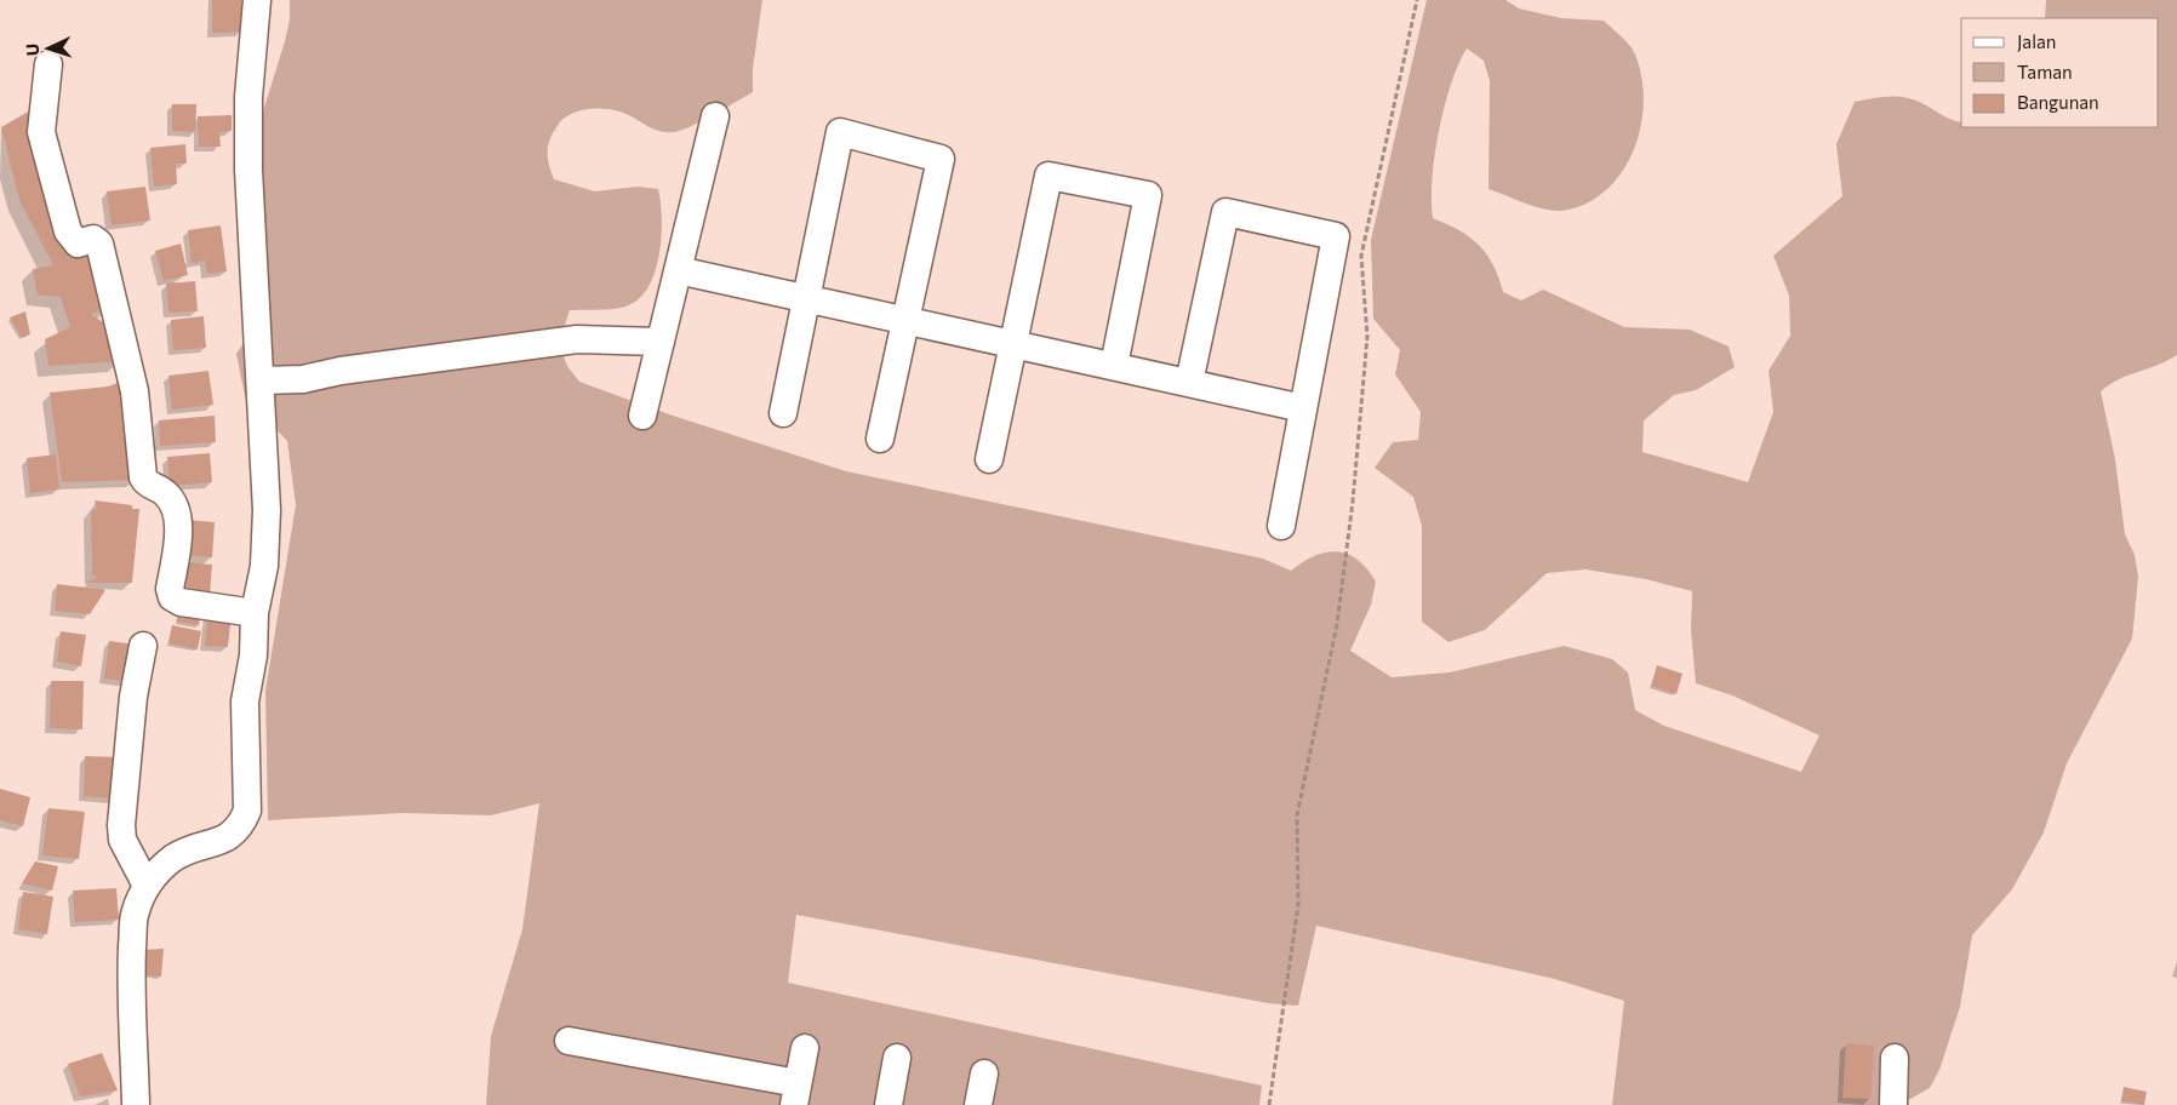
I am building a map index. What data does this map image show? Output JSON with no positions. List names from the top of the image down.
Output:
{
  "legend": ["Jalan", "Taman", "Bangunan"],
  "north": "left"
}
